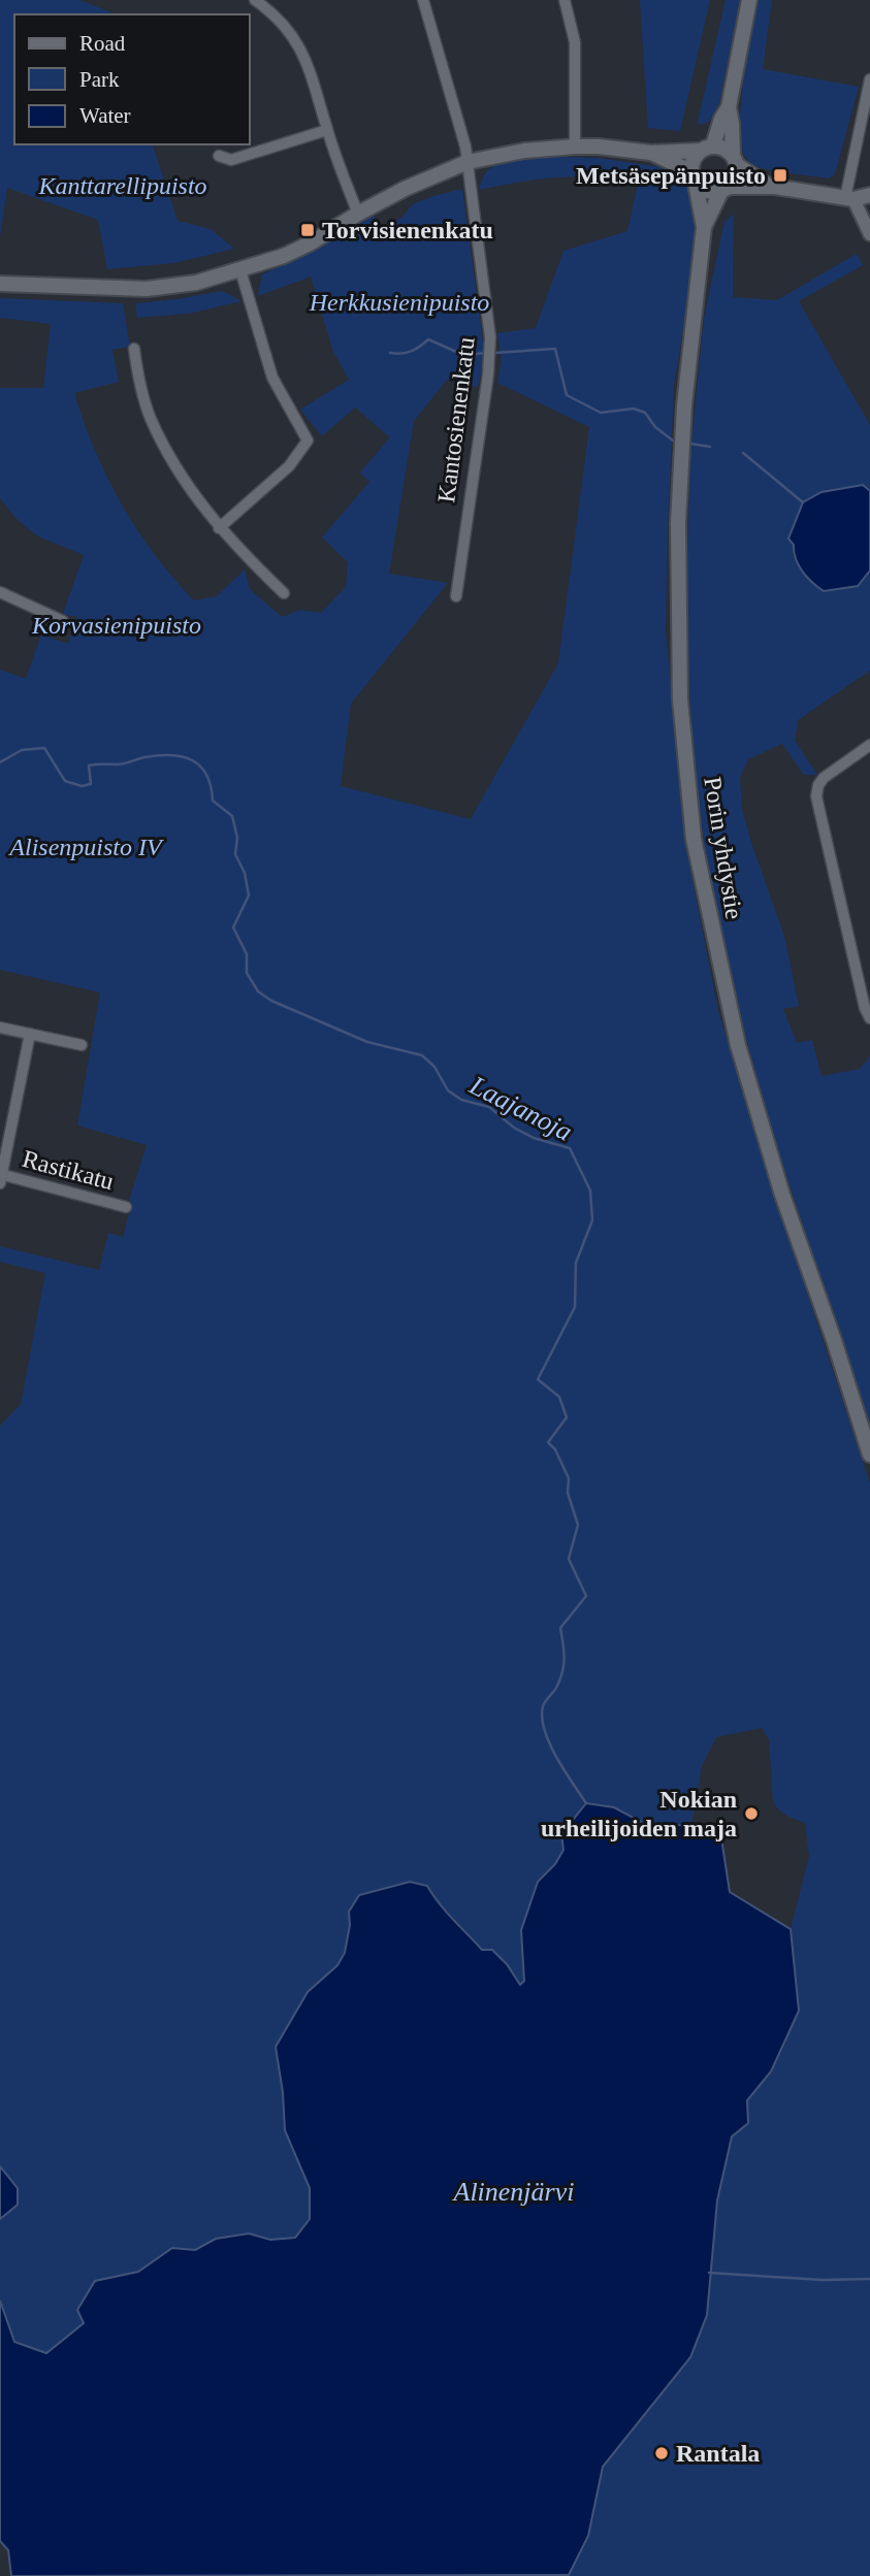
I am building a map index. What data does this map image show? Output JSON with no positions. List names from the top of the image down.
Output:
{
  "streets": {
    "main road": ["Porin yhdystie"],
    "street": ["Kantosienenkatu", "Rastikatu"]
  },
  "water": ["Laajanoja", "Alinenjärvi"],
  "parks": [
    "Kanttarellipuisto",
    "Herkkusienipuisto",
    "Korvasienipuisto",
    "Alisenpuisto IV"
  ],
  "places": {
    "transit": ["Metsäsepänpuisto", "Torvisienenkatu"],
    "other": ["Nokian urheilijoiden maja", "Rantala"]
  },
  "legend": ["Road", "Park", "Water"]
}
